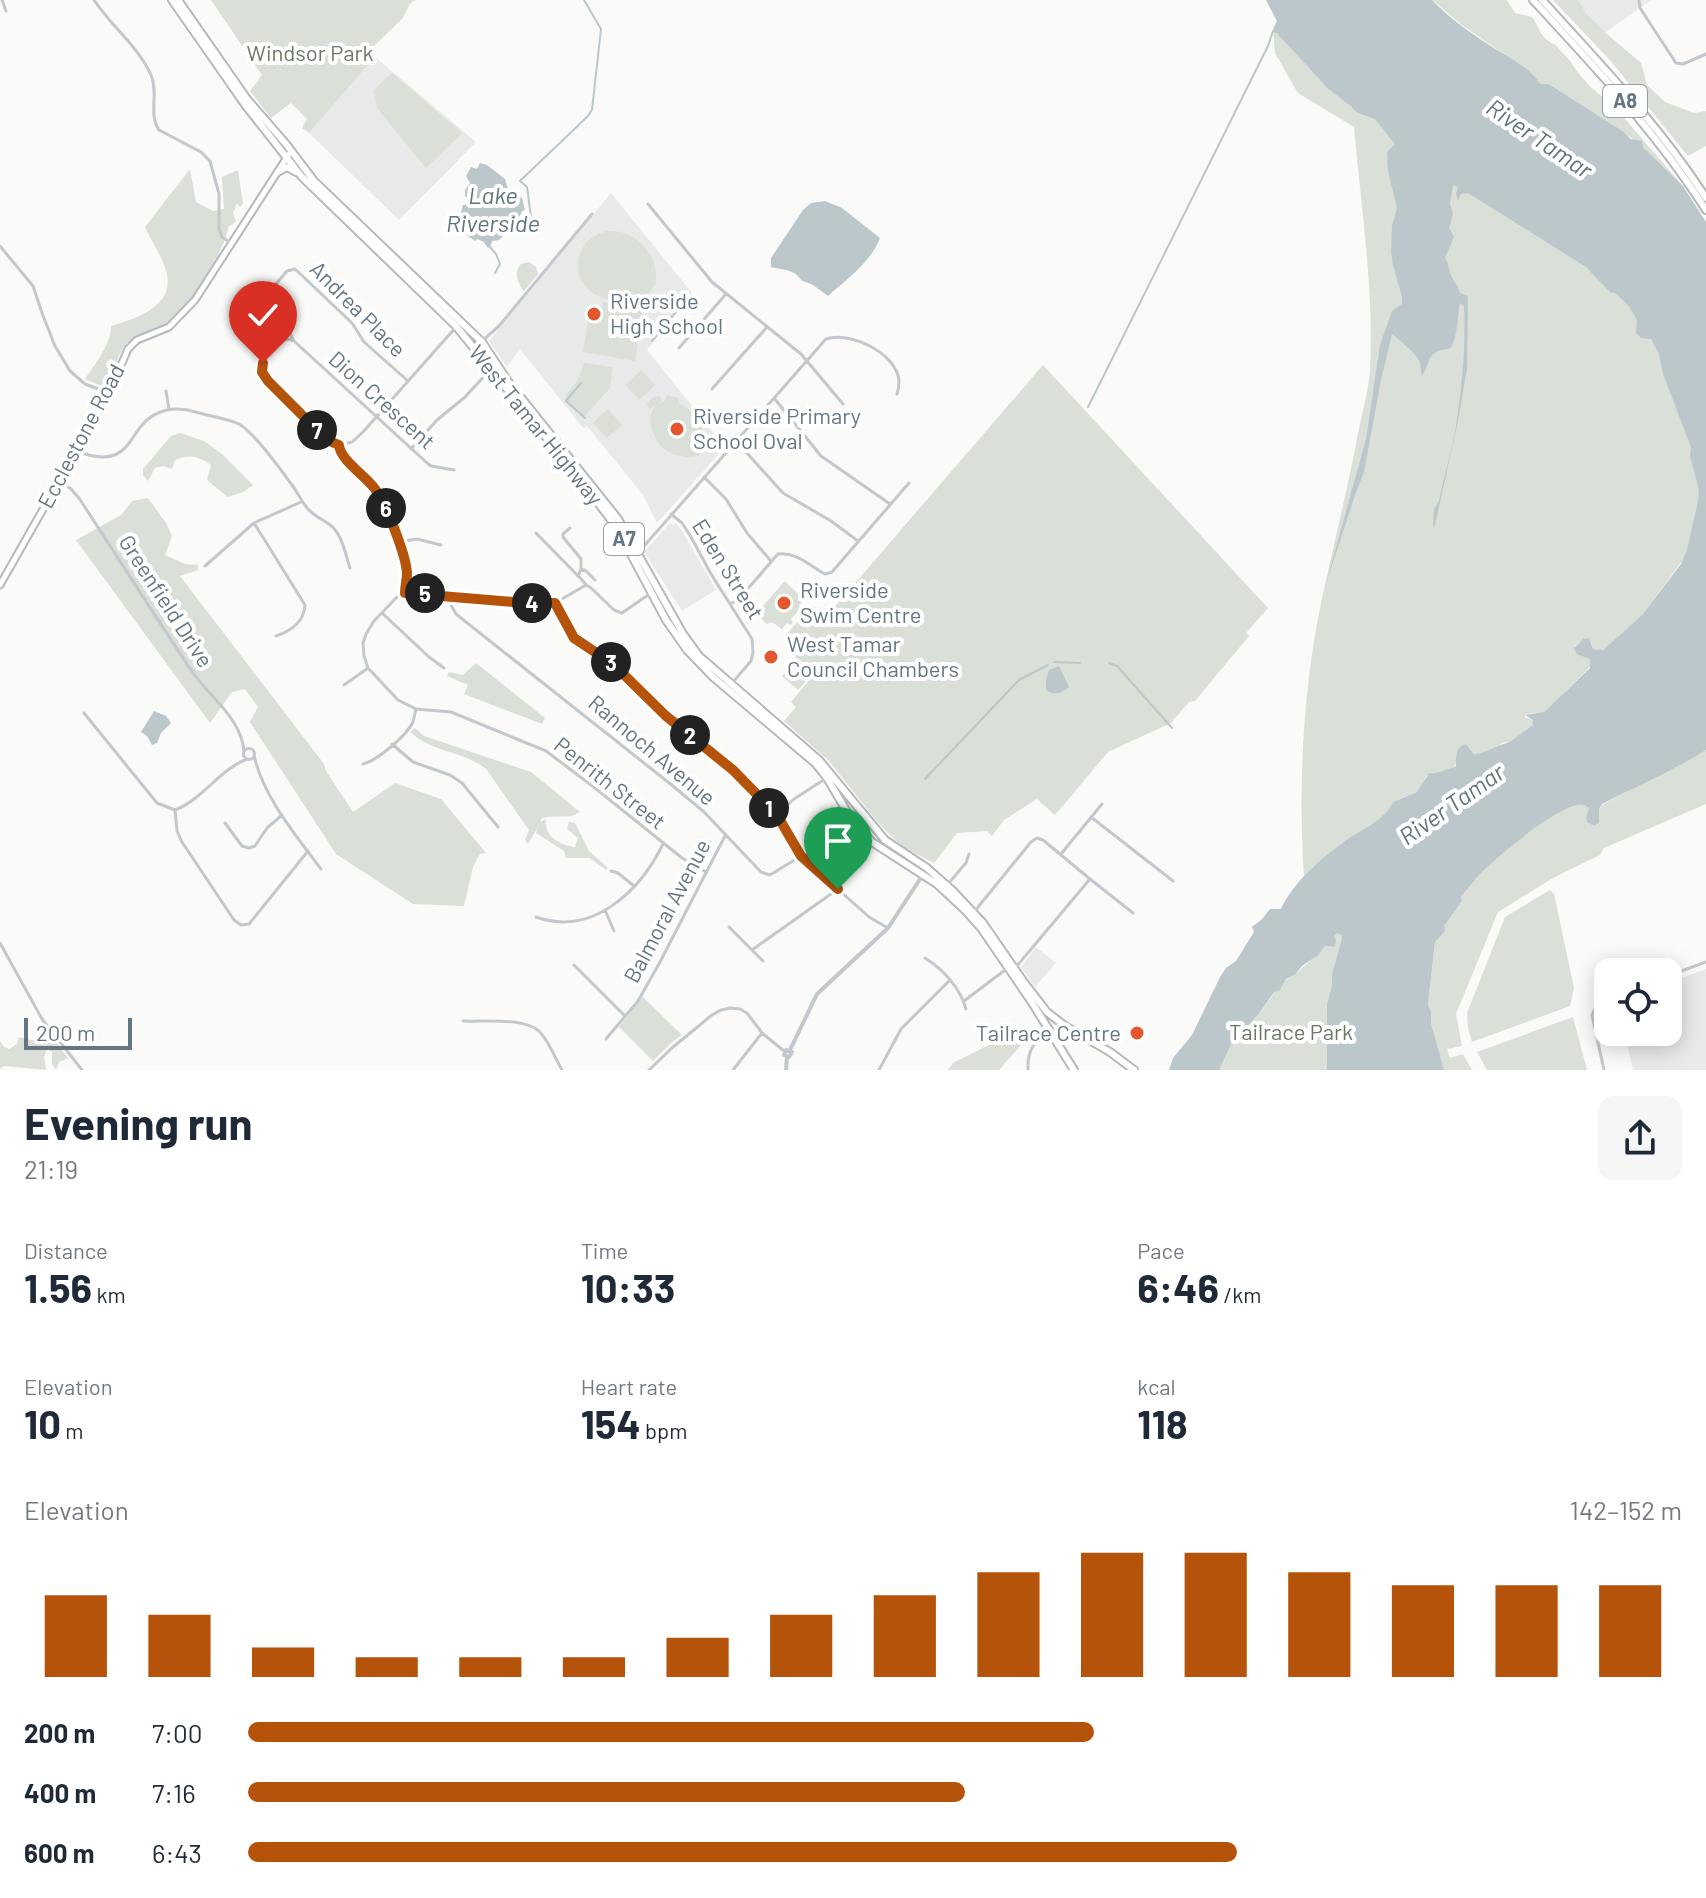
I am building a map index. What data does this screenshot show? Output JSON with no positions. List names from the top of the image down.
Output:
{
  "streets": {
    "highway": ["A8", "West Tamar Highway", "A7"],
    "main road": ["Ecclestone Road"],
    "street": [
      "Andrea Place",
      "Dion Crescent",
      "Eden Street",
      "Greenfield Drive",
      "Rannoch Avenue",
      "Penrith Street",
      "Balmoral Avenue"
    ]
  },
  "crossings": [
    ["West Tamar Highway", "Ecclestone Road"],
    ["West Tamar Highway", "A7"],
    ["West Tamar Highway", "Eden Street"],
    ["Ecclestone Road", "Greenfield Drive"],
    ["Rannoch Avenue", "Balmoral Avenue"],
    ["Penrith Street", "Balmoral Avenue"]
  ],
  "water": ["River Tamar", "Lake Riverside"],
  "parks": ["Windsor Park", "Tailrace Park"],
  "places": [
    "Riverside High School",
    "Riverside Primary School Oval",
    "Riverside Swim Centre",
    "West Tamar Council Chambers",
    "Tailrace Centre"
  ],
  "scale_bar": "200 m",
  "page": {
    "pins": [
      "7",
      "6",
      "5",
      "4",
      "3",
      "2",
      "1"
    ],
    "scale": "200 m",
    "heading": ["Evening run", "21:19"],
    "stats": [
      ["Distance", "1.56 km"],
      ["Time", "10:33"],
      ["Pace", "6:46 /km"],
      ["Elevation", "10 m"],
      ["Heart rate", "154 bpm"],
      ["kcal", "118"]
    ],
    "chart": ["Elevation", "142–152 m"],
    "list": [
      {
        "name": "200 m",
        "note": "7:00"
      },
      {
        "name": "400 m",
        "note": "7:16"
      },
      {
        "name": "600 m",
        "note": "6:43"
      }
    ]
  }
}
